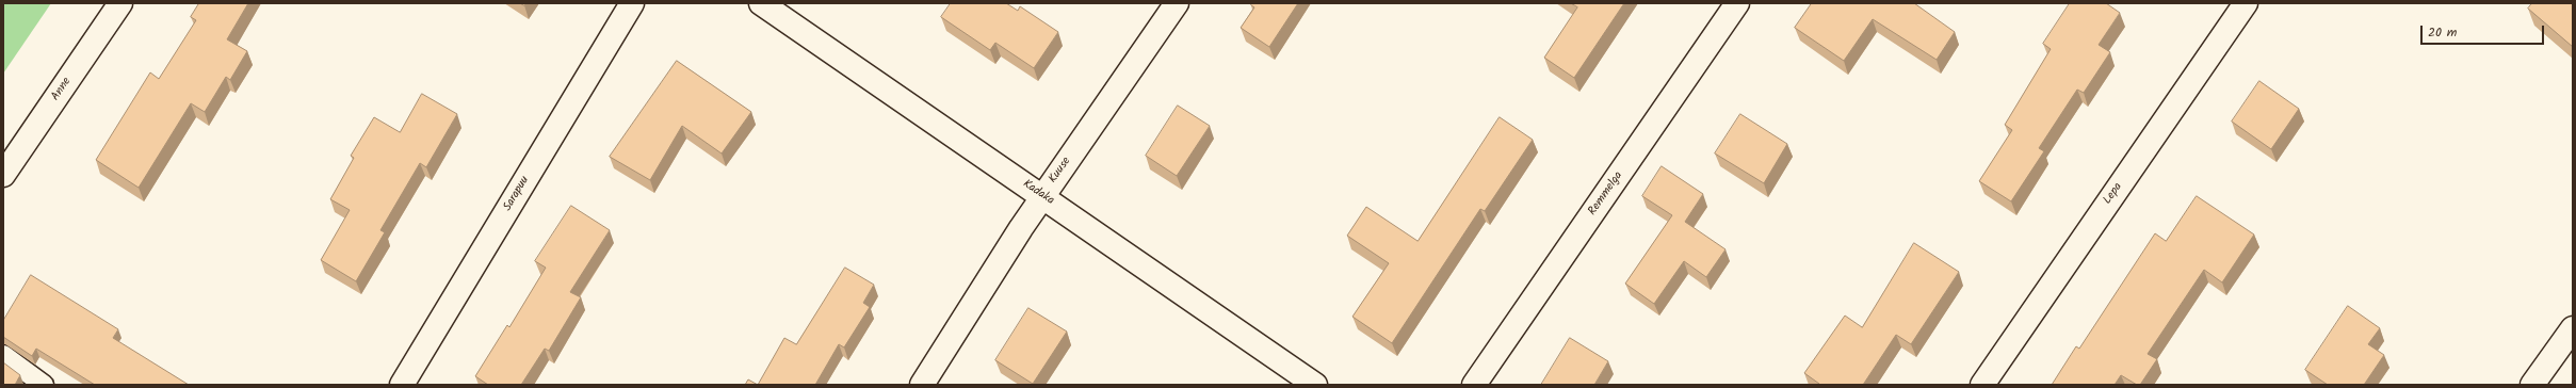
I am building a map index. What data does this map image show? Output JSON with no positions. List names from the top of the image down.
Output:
{
  "streets": {
    "street": [
      "Anne",
      "Kuuse",
      "Kadaka",
      "Sarapuu",
      "Remmelga",
      "Lepa"
    ]
  },
  "crossings": [
    ["Kuuse", "Kadaka"]
  ],
  "scale_bar": "20 m"
}
